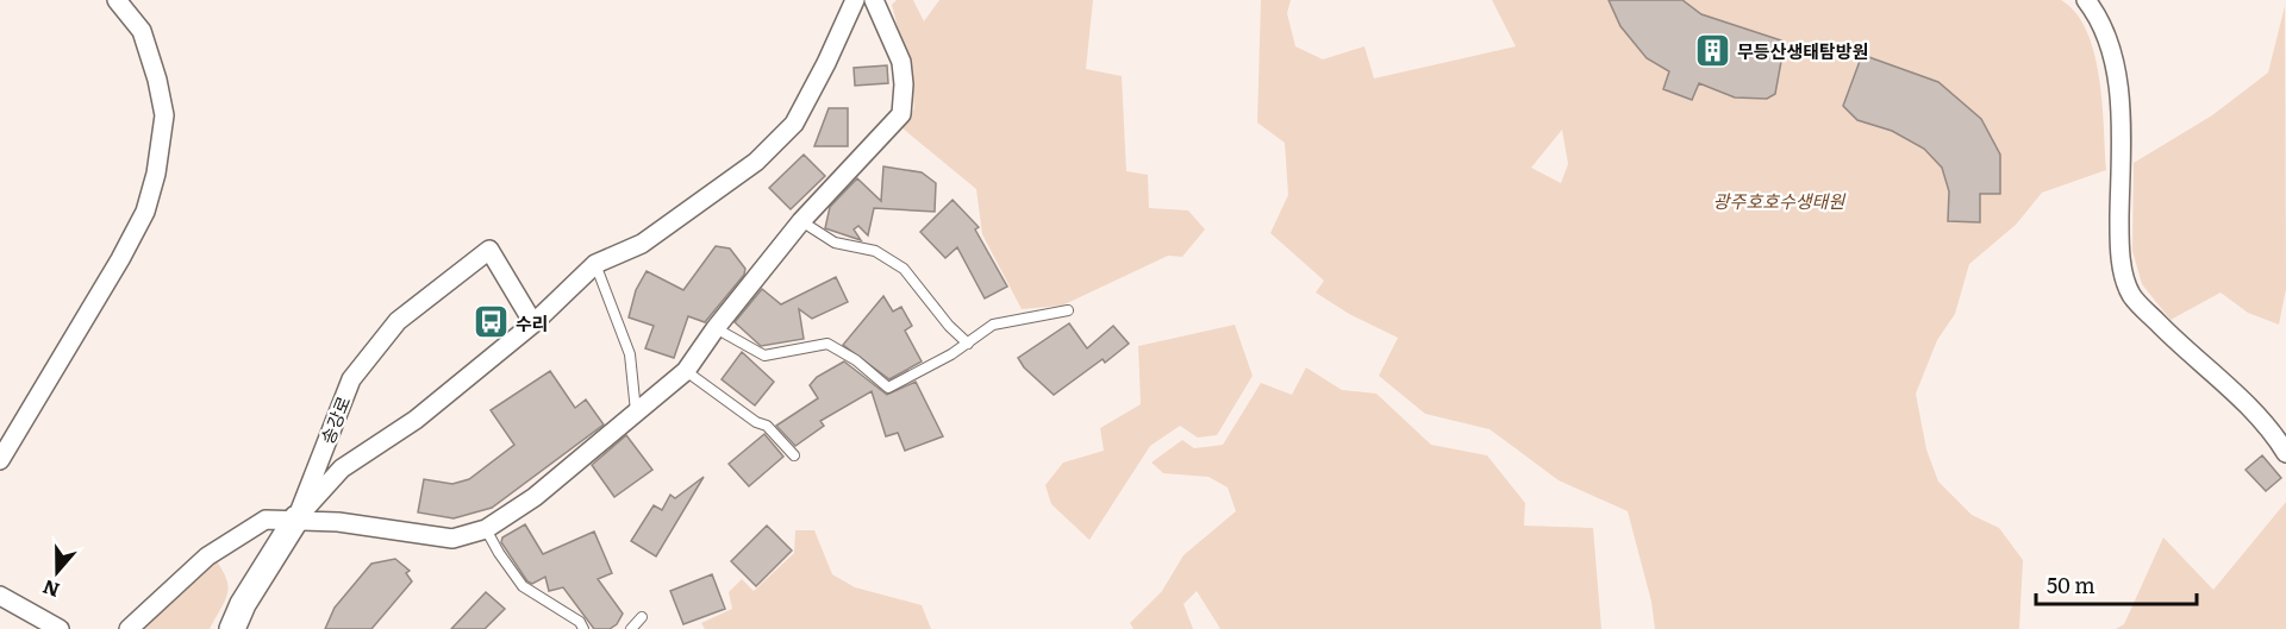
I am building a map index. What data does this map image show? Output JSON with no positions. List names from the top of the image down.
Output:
{
  "streets": {
    "main road": ["송강로"]
  },
  "parks": ["광주호호수생태원"],
  "places": {
    "building": ["무등산생태탐방원"],
    "bus stop": ["수리"]
  },
  "scale_bar": "50 m",
  "north": "bottom"
}
